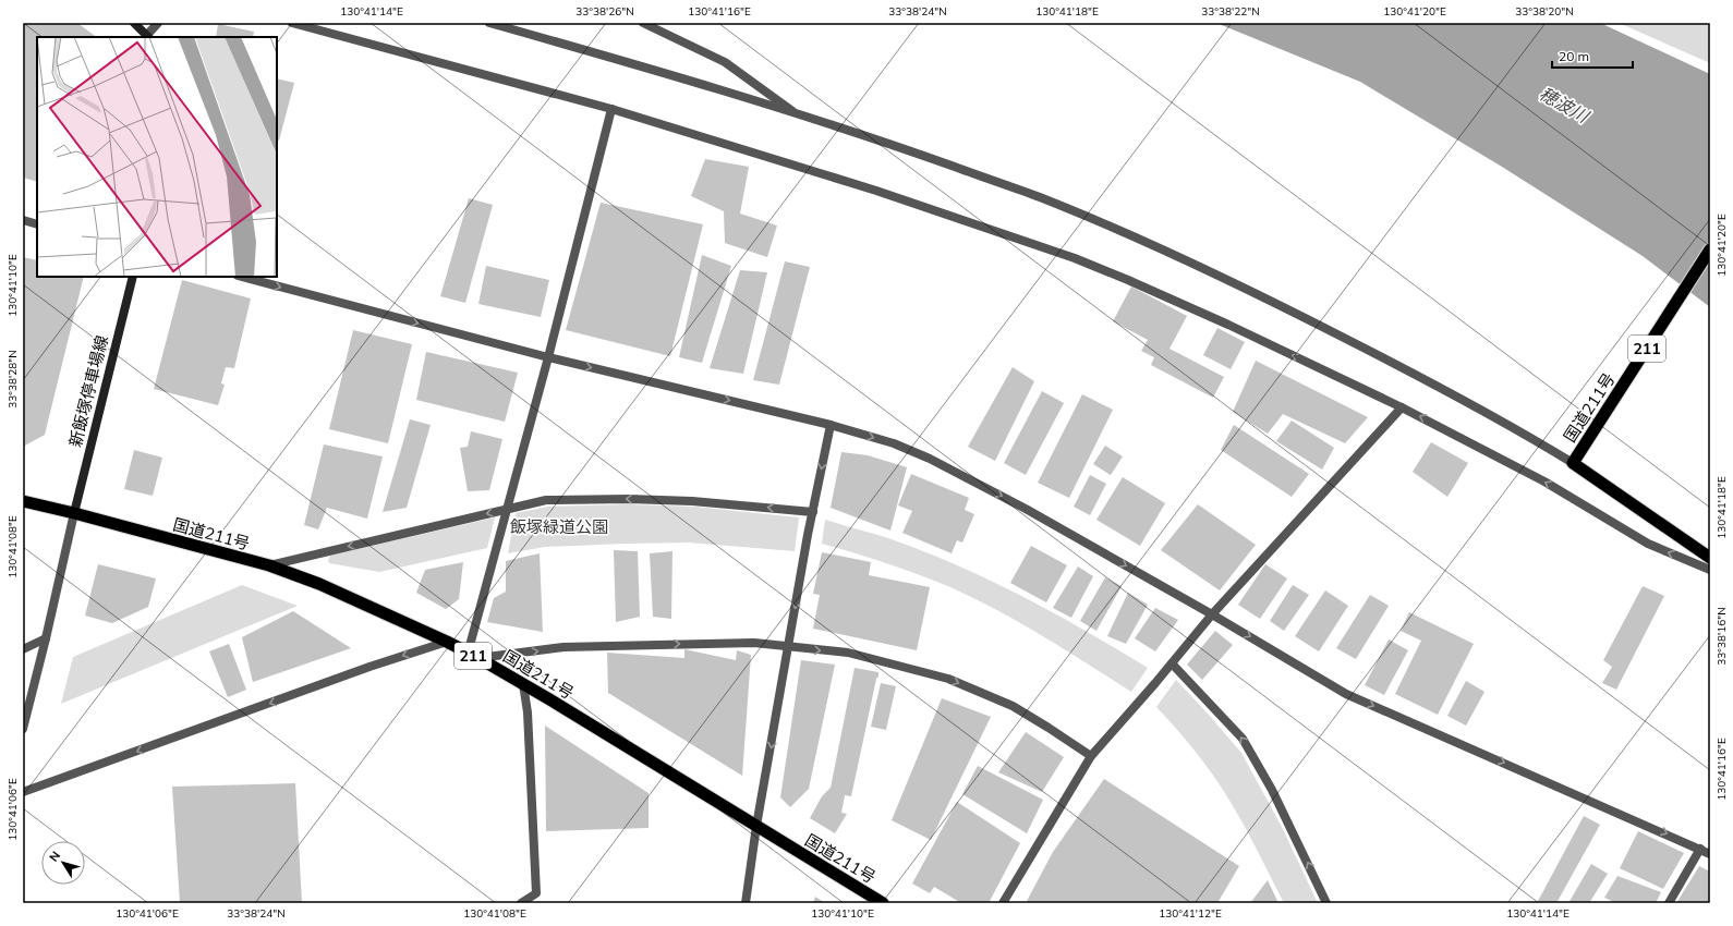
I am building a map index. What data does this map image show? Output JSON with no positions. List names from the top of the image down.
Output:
{
  "streets": {
    "highway": ["211", "国道211号"],
    "main road": ["新飯塚停車場線"]
  },
  "crossings": [
    ["新飯塚停車場線", "国道211号"]
  ],
  "water": ["穂波川"],
  "parks": ["飯塚緑道公園"],
  "scale_bar": "20 m",
  "north": "top left",
  "coordinates": [
    "130°41'14\"E",
    "33°38'26\"N",
    "130°41'16\"E",
    "33°38'24\"N",
    "130°41'18\"E",
    "33°38'22\"N",
    "130°41'20\"E",
    "33°38'20\"N",
    "130°41'10\"E",
    "33°38'28\"N",
    "130°41'08\"E",
    "33°38'16\"N",
    "130°41'06\"E",
    "130°41'12\"E"
  ]
}
